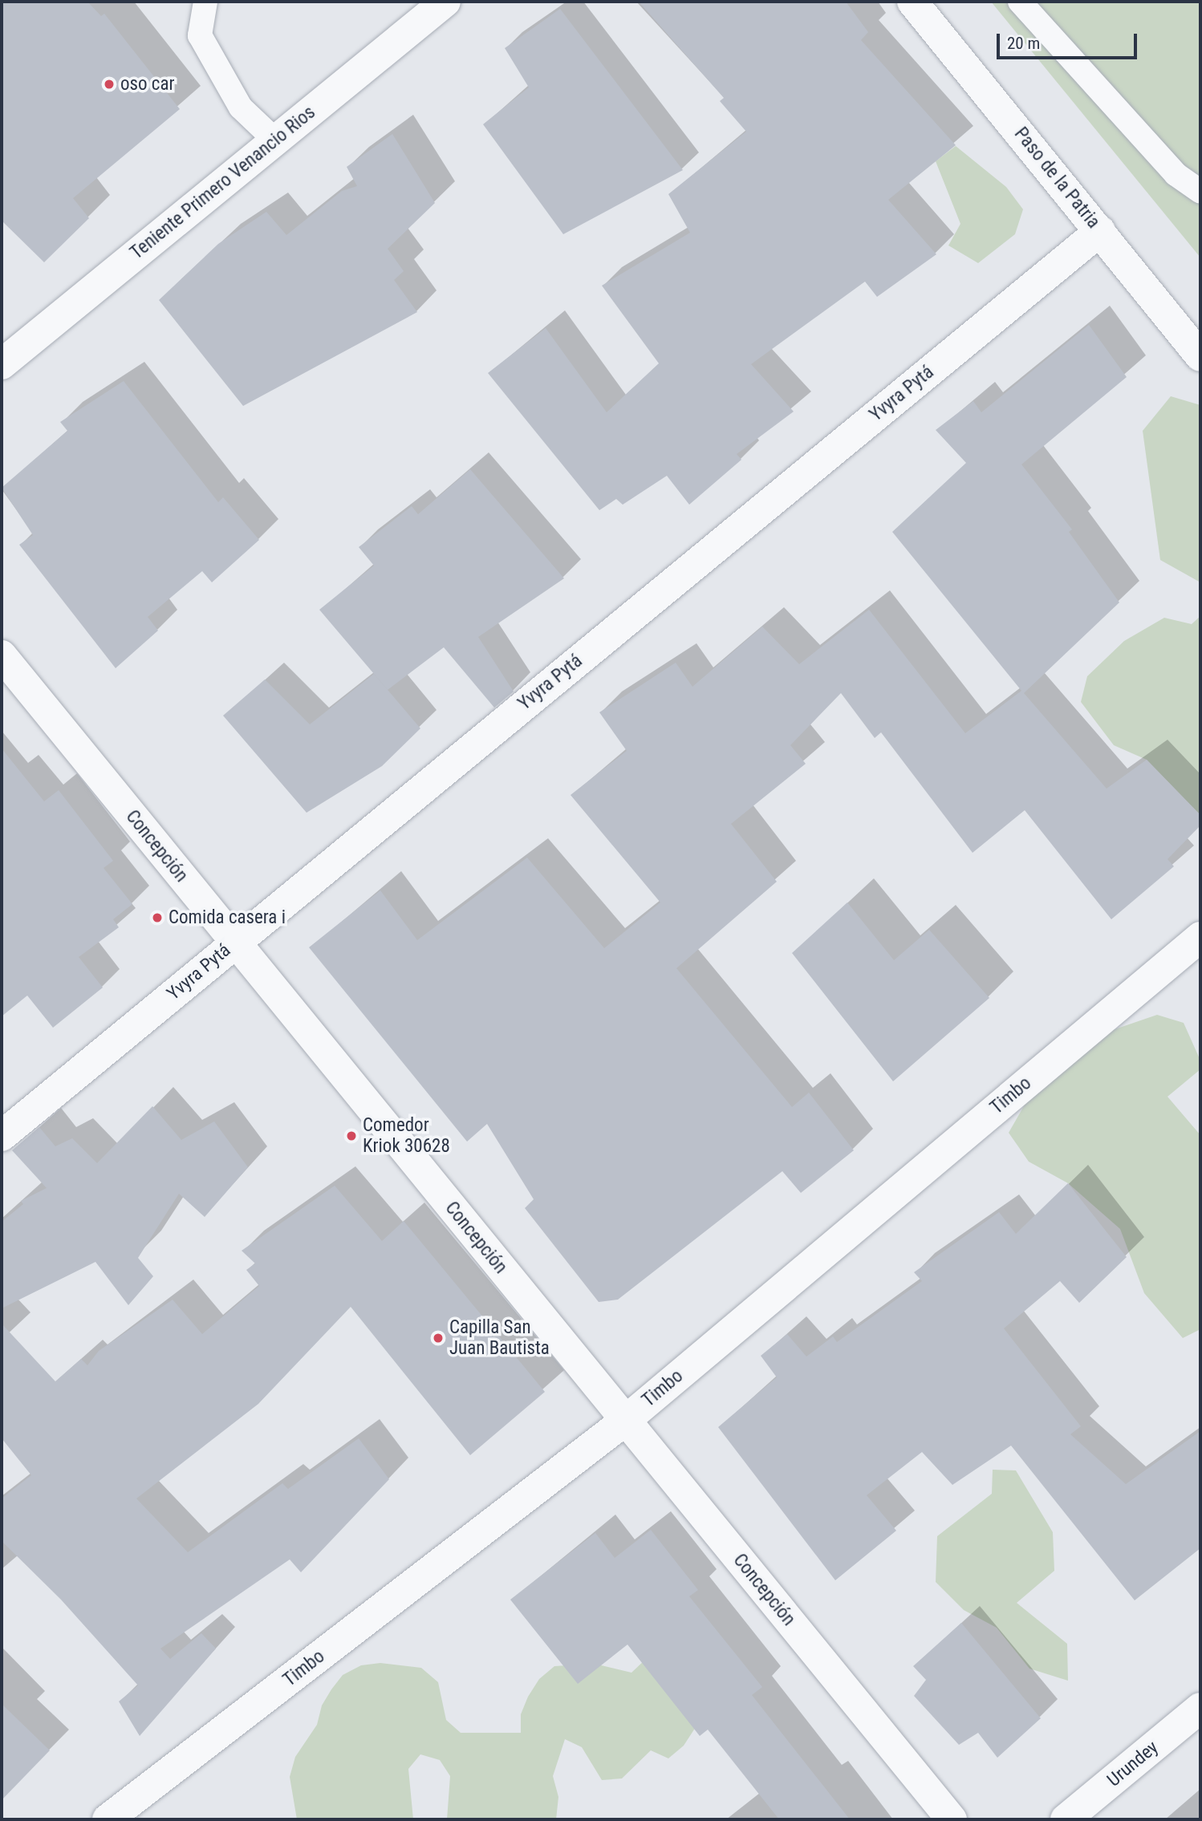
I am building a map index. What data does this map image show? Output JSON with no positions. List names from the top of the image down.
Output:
{
  "streets": {
    "street": [
      "Paso de la Patria",
      "Teniente Primero Venancio Rios",
      "Yvyra Pytá",
      "Concepción",
      "Timbo",
      "Urundey"
    ]
  },
  "crossings": [
    ["Paso de la Patria", "Yvyra Pytá"],
    ["Yvyra Pytá", "Concepción"],
    ["Concepción", "Timbo"]
  ],
  "places": [
    "oso car",
    "Comida casera i",
    "Comedor Kriok 30628",
    "Capilla San Juan Bautista"
  ],
  "scale_bar": "20 m"
}
